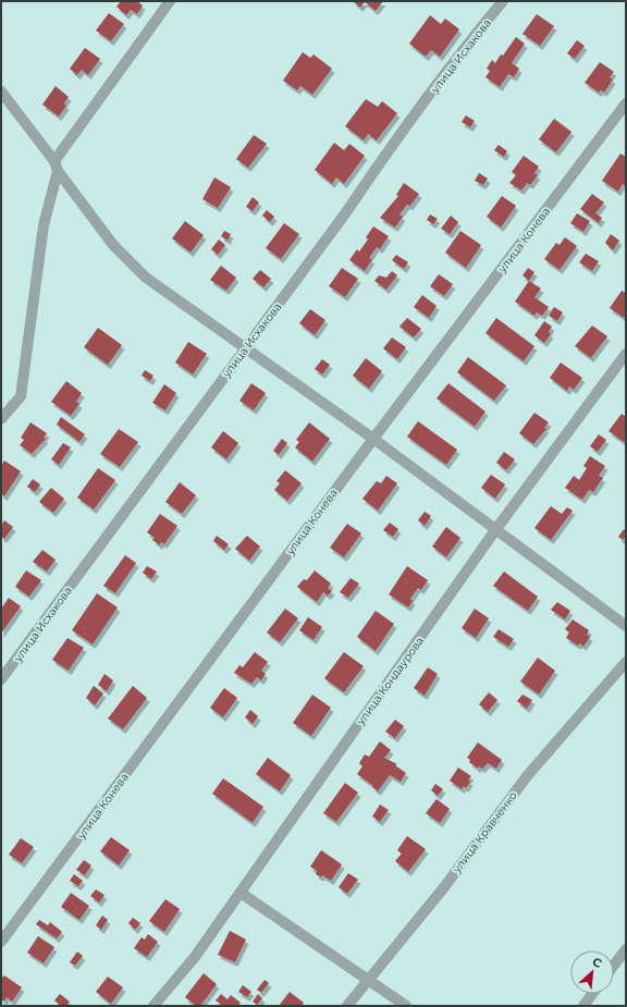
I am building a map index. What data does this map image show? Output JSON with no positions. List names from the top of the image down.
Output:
{
  "streets": {
    "street": [
      "улица Исхакова",
      "улица Конева",
      "улица Кондаурова",
      "улица Кравченко"
    ]
  },
  "north": "top right"
}
